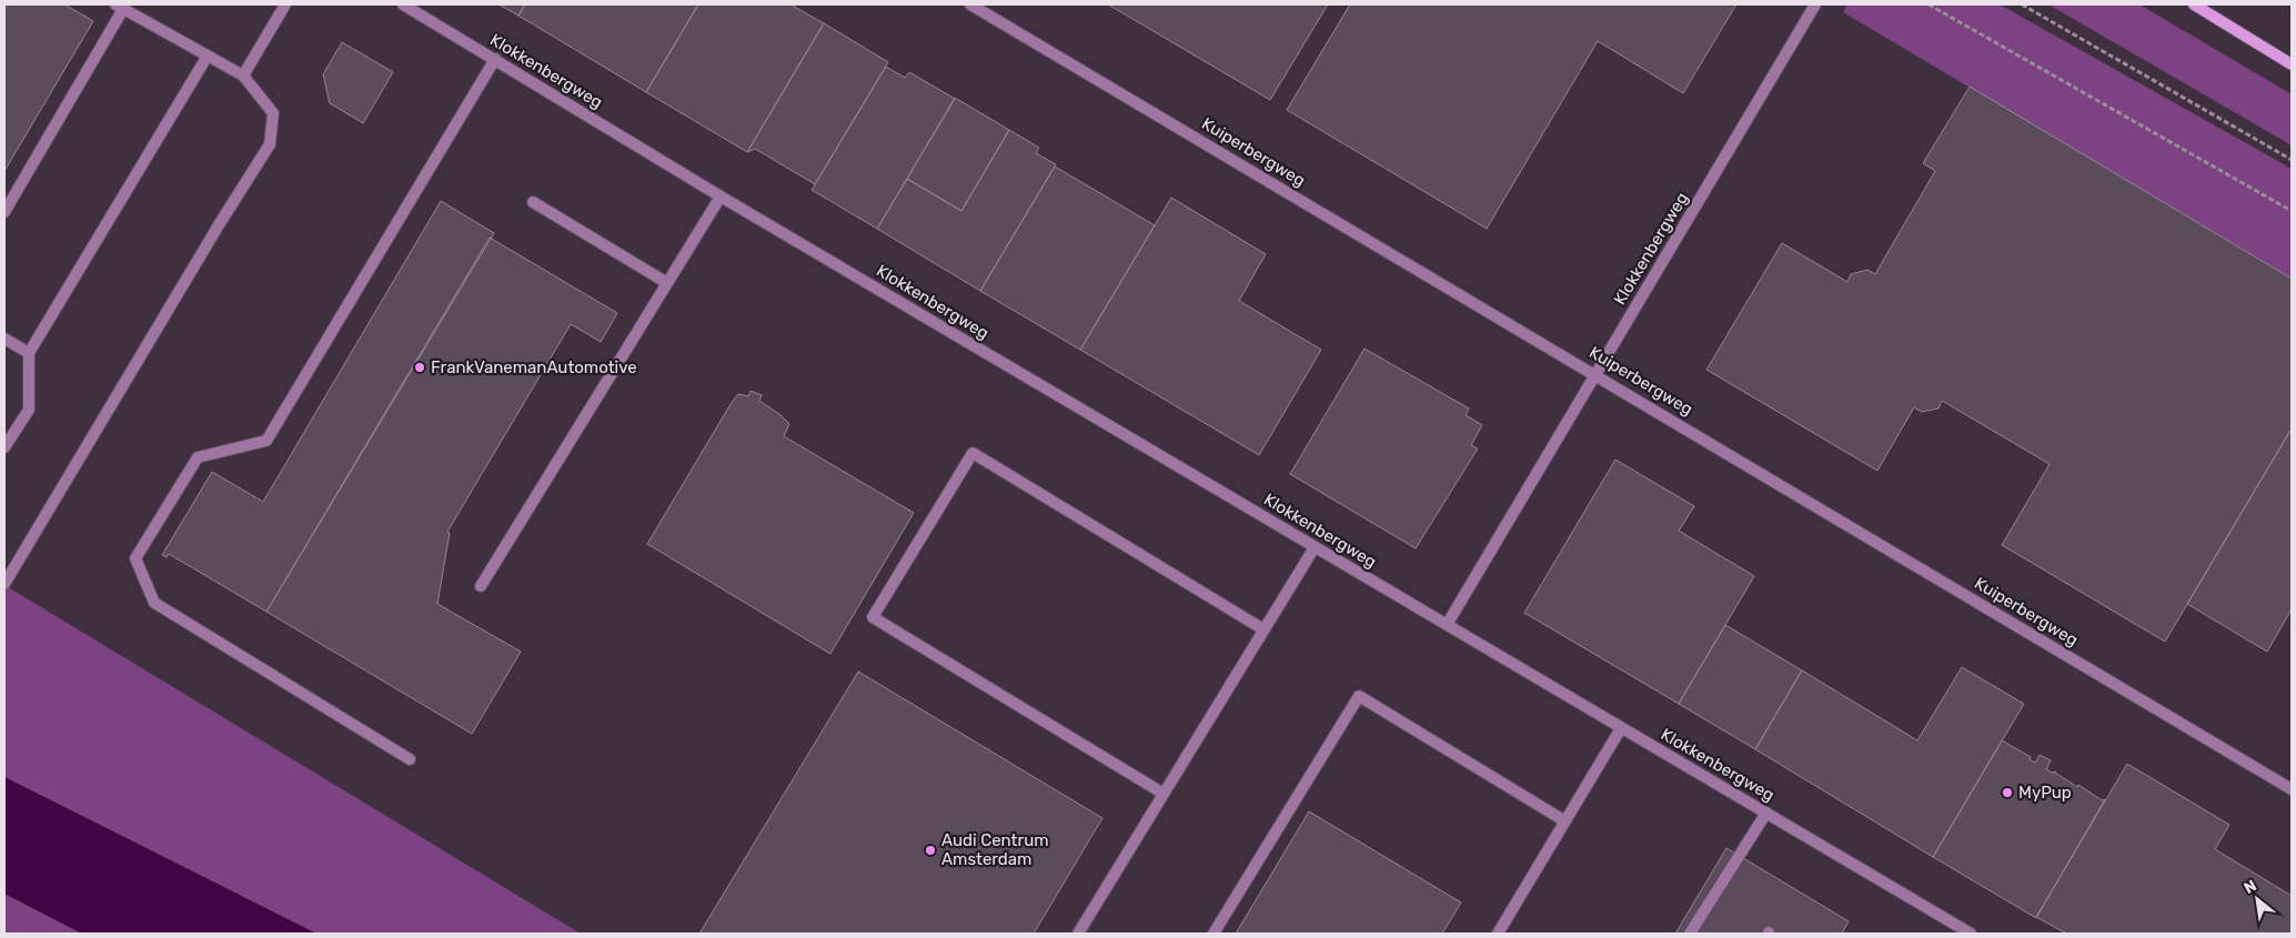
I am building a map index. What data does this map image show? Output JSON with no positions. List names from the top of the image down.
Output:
{
  "streets": {
    "street": ["Klokkenbergweg", "Kuiperbergweg"]
  },
  "crossings": [
    ["Klokkenbergweg", "Kuiperbergweg"]
  ],
  "places": ["FrankVanemanAutomotive", "MyPup", "Audi Centrum Amsterdam"],
  "north": "top left"
}
